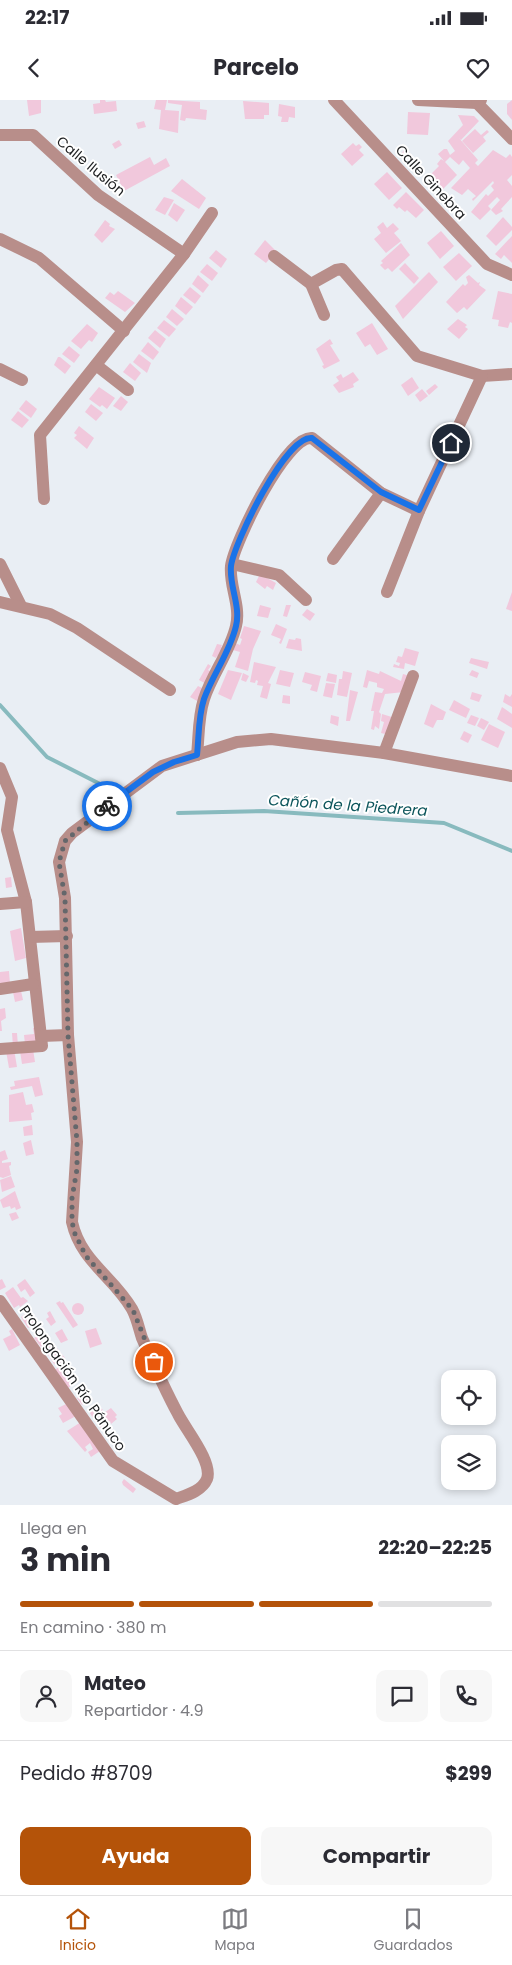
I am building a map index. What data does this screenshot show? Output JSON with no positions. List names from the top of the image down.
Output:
{
  "streets": {
    "street": ["Calle Ilusión", "Calle Ginebra", "Prolongación Río Pánuco"]
  },
  "water": ["Cañón de la Piedrera"],
  "page": {
    "status": "22:17",
    "header": "Parcelo",
    "heading": ["3 min", "Llega en", "22:20–22:25"],
    "panel": [
      "Mateo",
      "Repartidor · 4.9",
      "Pedido #8709",
      "$299"
    ],
    "bar": "En camino · 380 m",
    "buttons": ["Ayuda", "Compartir"],
    "tabs": ["Inicio", "Mapa", "Guardados"]
  }
}
